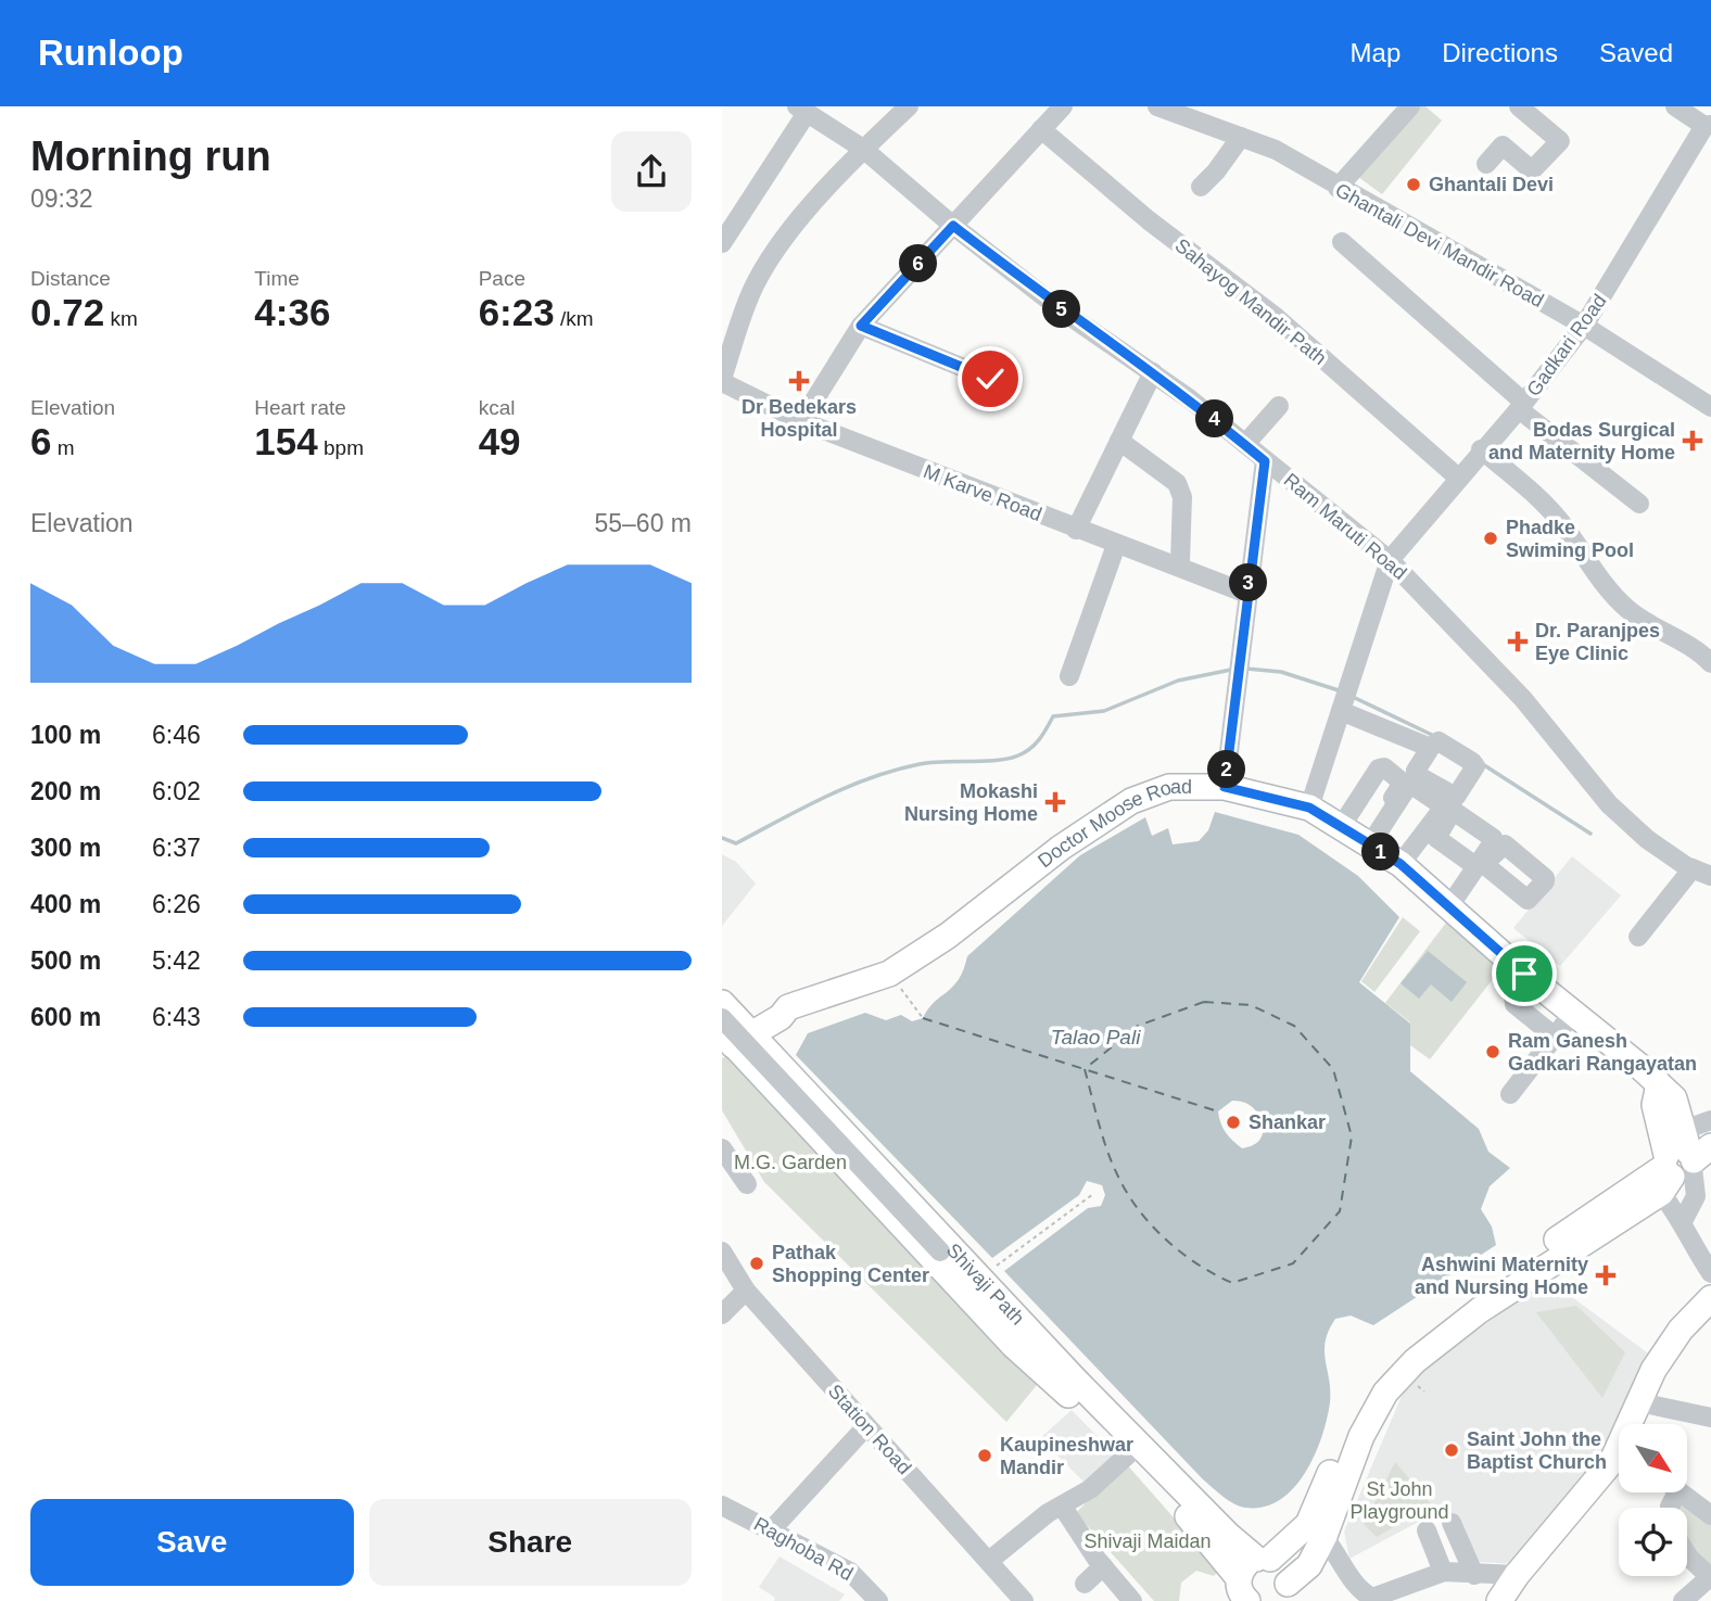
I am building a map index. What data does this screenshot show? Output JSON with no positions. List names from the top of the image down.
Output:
{
  "streets": {
    "main road": ["Doctor Moose Road", "Shivaji Path"],
    "street": [
      "Ghantali Devi Mandir Road",
      "Sahayog Mandir Path",
      "Gadkari Road",
      "M Karve Road",
      "Ram Maruti Road",
      "Station Road",
      "Raghoba Rd"
    ]
  },
  "crossings": [
    ["Ghantali Devi Mandir Road", "Gadkari Road"],
    ["Sahayog Mandir Path", "Gadkari Road"],
    ["Gadkari Road", "Ram Maruti Road"],
    ["Gadkari Road", "Doctor Moose Road"],
    ["Doctor Moose Road", "Shivaji Path"]
  ],
  "water": ["Talao Pali"],
  "parks": ["M.G. Garden", "St John Playground", "Shivaji Maidan"],
  "places": {
    "other": [
      "Ghantali Devi",
      "Phadke Swiming Pool",
      "Ram Ganesh Gadkari Rangayatan",
      "Shankar",
      "Pathak Shopping Center",
      "Saint John the Baptist Church",
      "Kaupineshwar Mandir"
    ],
    "health": [
      "Dr Bedekars Hospital",
      "Bodas Surgical and Maternity Home",
      "Dr. Paranjpes Eye Clinic",
      "Mokashi Nursing Home",
      "Ashwini Maternity and Nursing Home"
    ]
  },
  "north": "bottom right",
  "page": {
    "header": "Runloop",
    "nav": ["Map", "Directions", "Saved"],
    "heading": ["Morning run", "09:32"],
    "stats": [
      ["Distance", "0.72 km"],
      ["Time", "4:36"],
      ["Pace", "6:23 /km"],
      ["Elevation", "6 m"],
      ["Heart rate", "154 bpm"],
      ["kcal", "49"]
    ],
    "pins": [
      "6",
      "5",
      "4",
      "3",
      "2",
      "1"
    ],
    "chart": ["Elevation", "55–60 m"],
    "list": [
      {
        "name": "100 m",
        "note": "6:46"
      },
      {
        "name": "200 m",
        "note": "6:02"
      },
      {
        "name": "300 m",
        "note": "6:37"
      },
      {
        "name": "400 m",
        "note": "6:26"
      },
      {
        "name": "500 m",
        "note": "5:42"
      },
      {
        "name": "600 m",
        "note": "6:43"
      }
    ],
    "buttons": ["Save", "Share"]
  }
}
